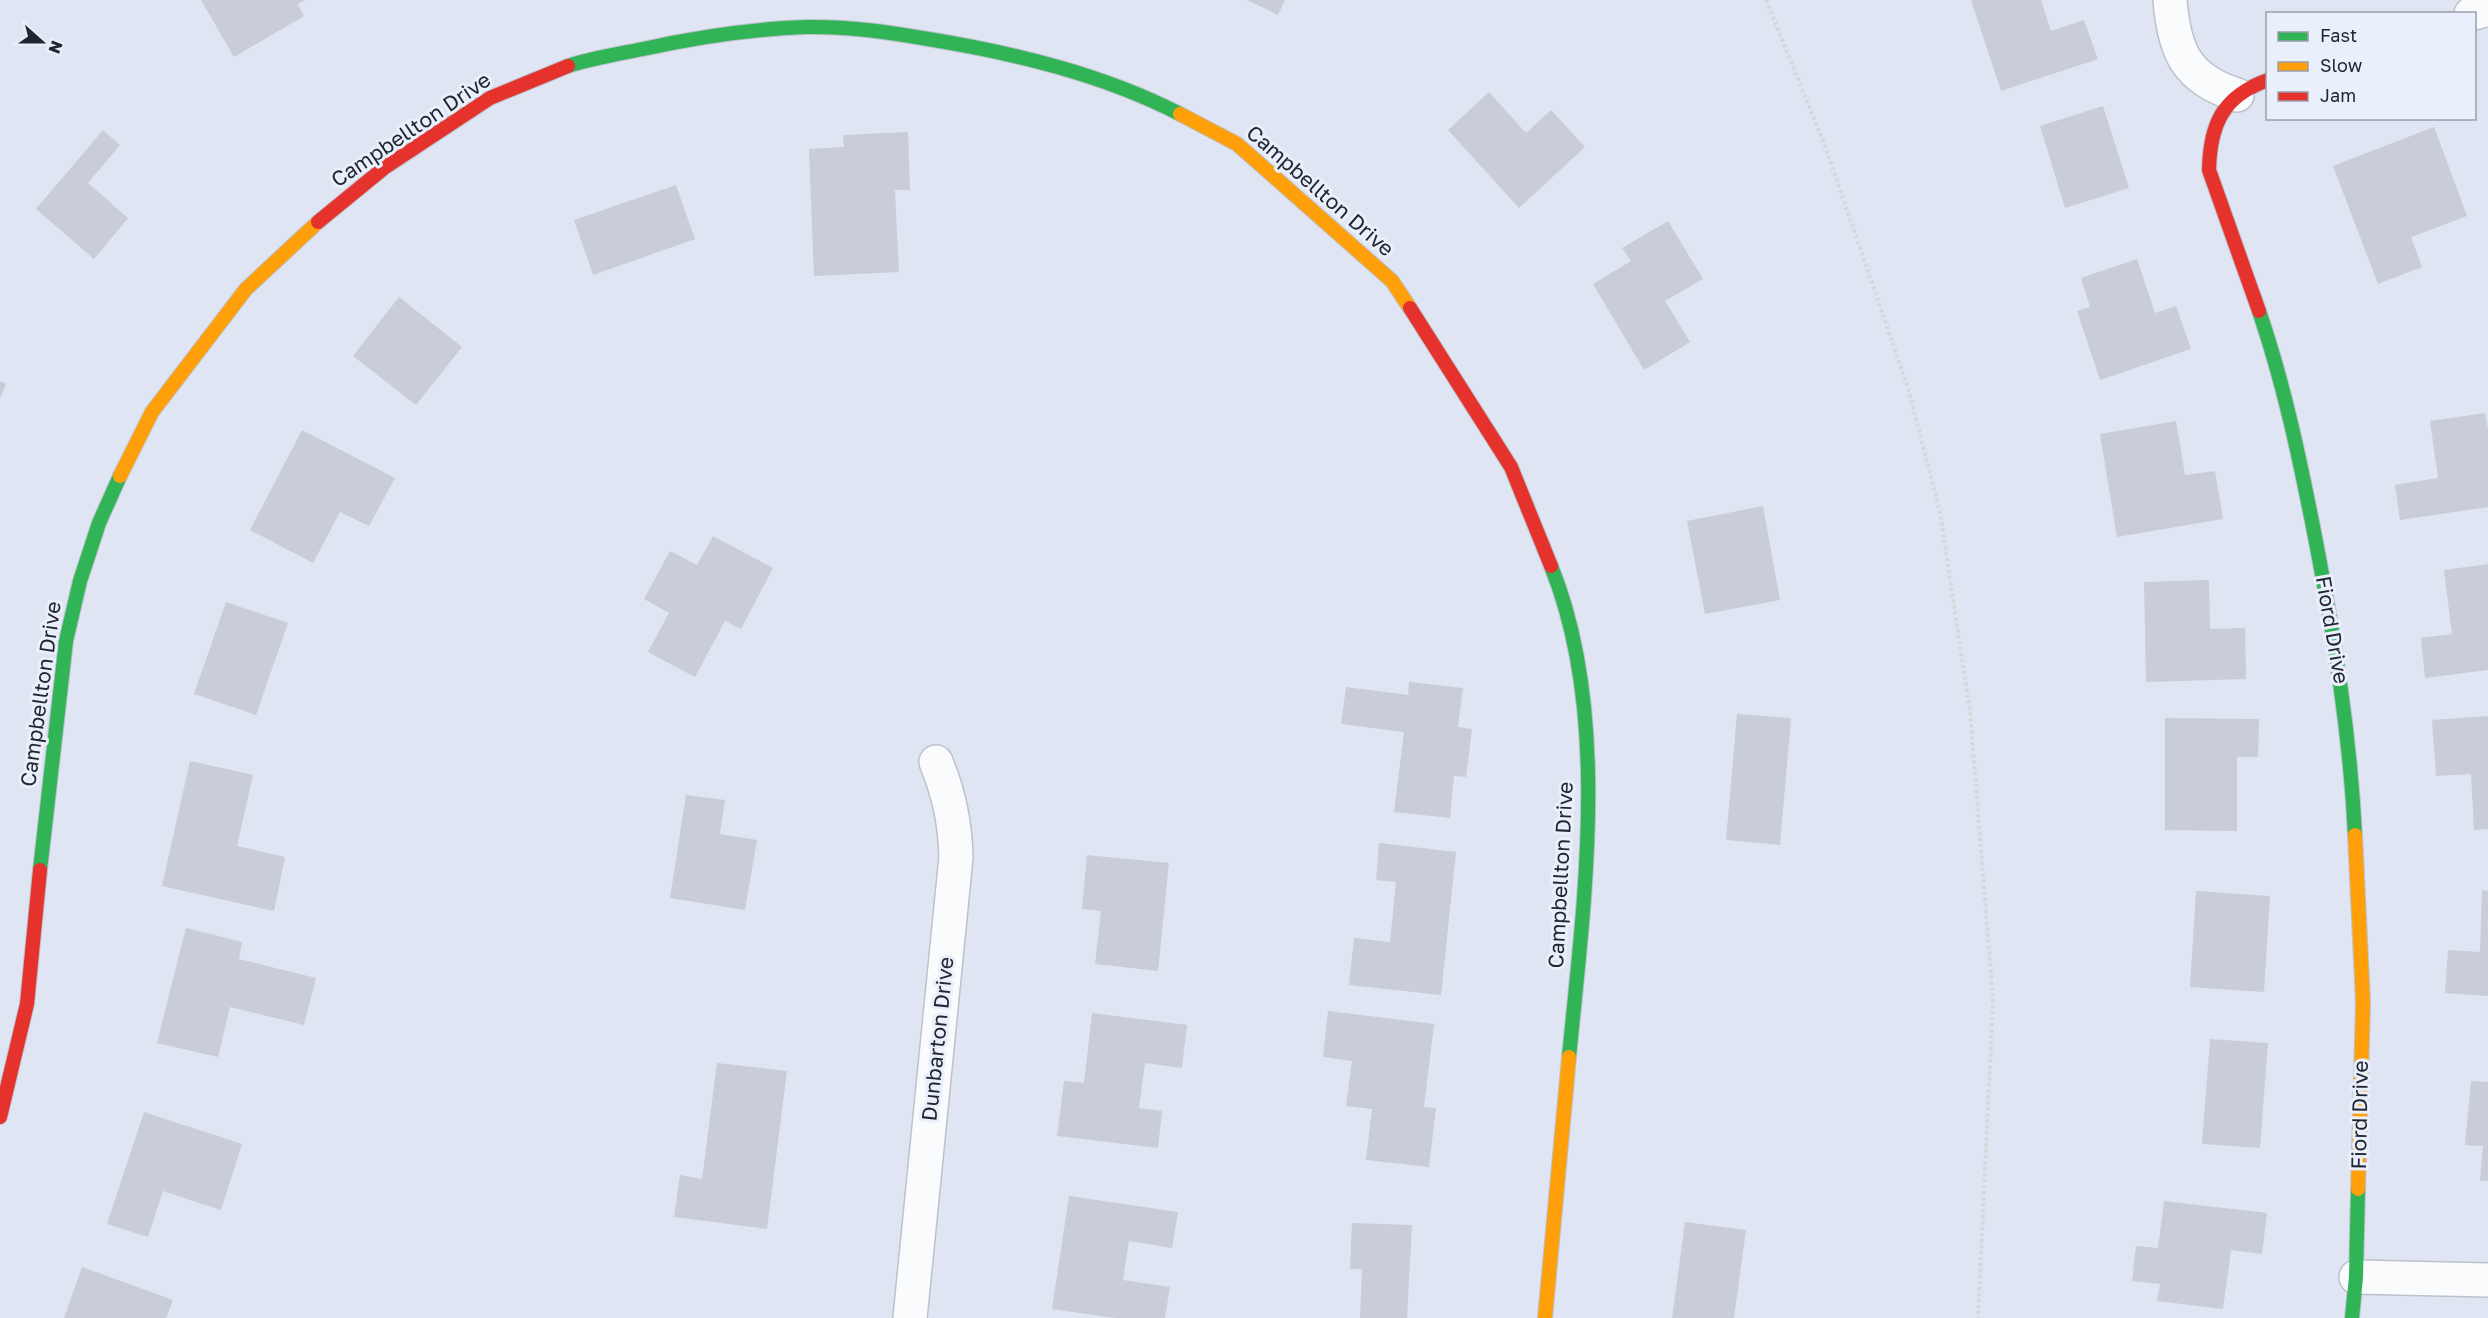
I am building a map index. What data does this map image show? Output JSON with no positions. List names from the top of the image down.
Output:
{
  "streets": {
    "street": ["Campbellton Drive", "Fiord Drive", "Dunbarton Drive"]
  },
  "legend": ["Fast", "Slow", "Jam"],
  "north": "right"
}
